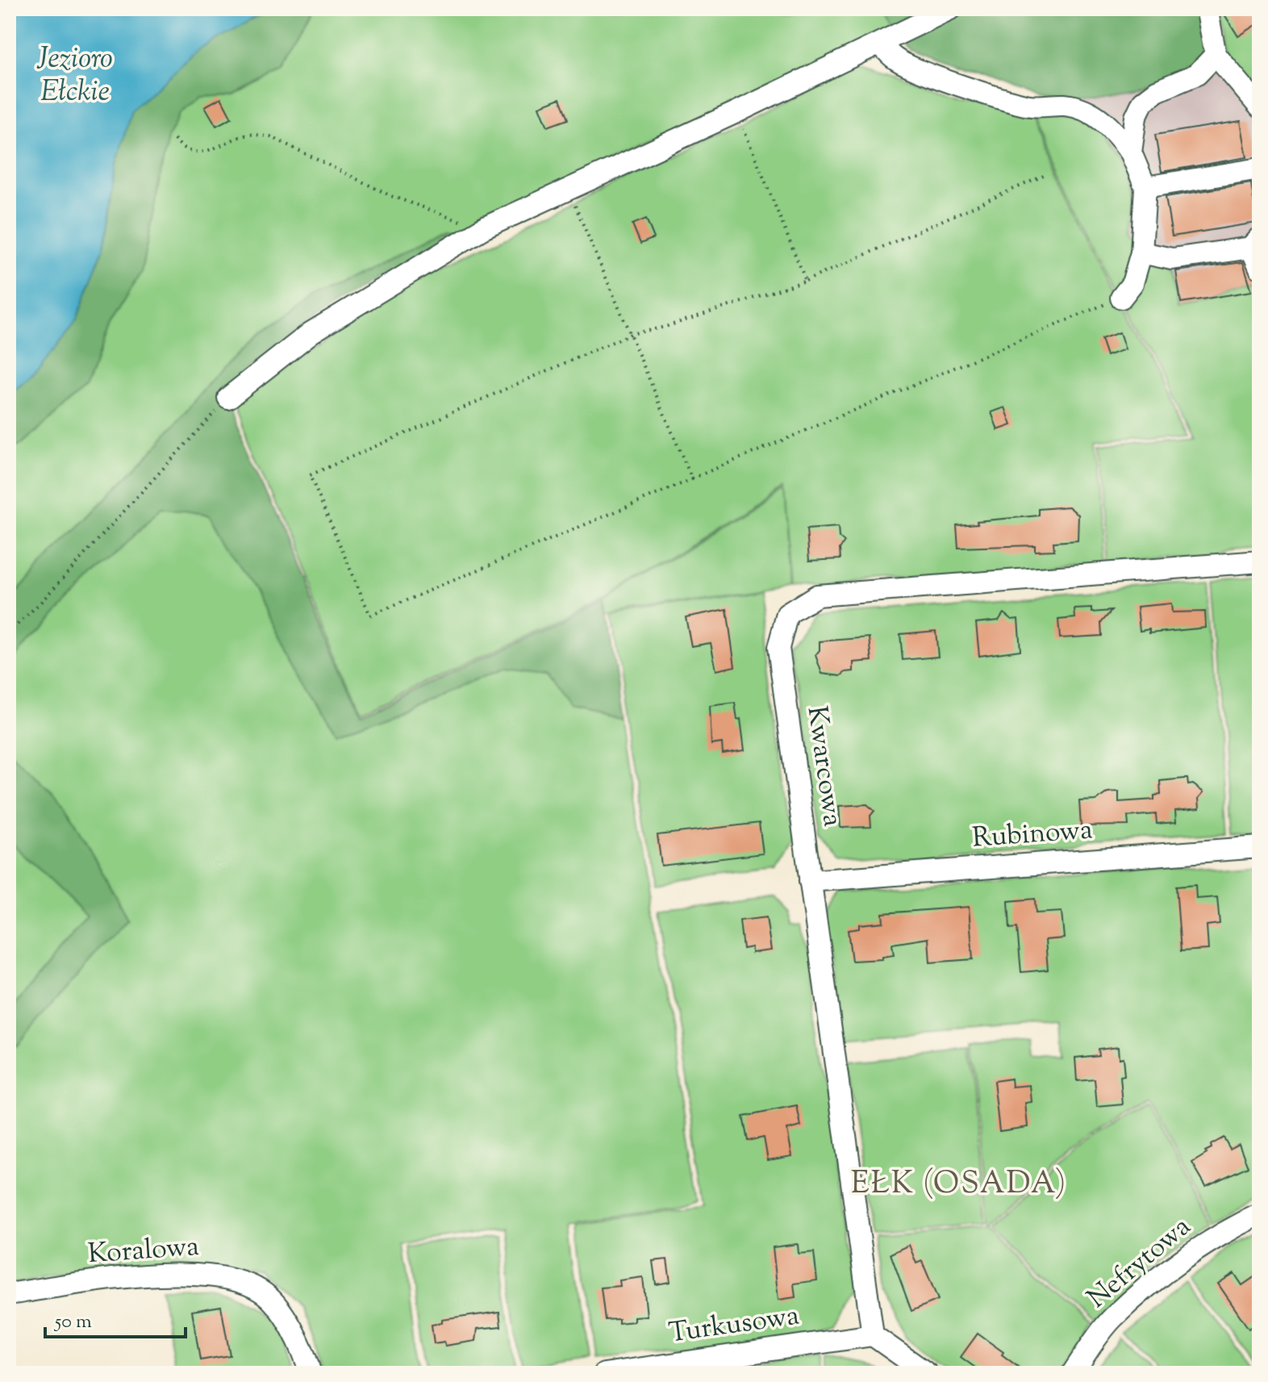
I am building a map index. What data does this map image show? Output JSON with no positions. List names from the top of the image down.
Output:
{
  "streets": {
    "street": [
      "Kwarcowa",
      "Rubinowa",
      "Koralowa",
      "Nefrytowa",
      "Turkusowa"
    ]
  },
  "crossings": [
    ["Kwarcowa", "Rubinowa"],
    ["Kwarcowa", "Turkusowa"]
  ],
  "districts": ["EŁK (OSADA)"],
  "water": ["Jezioro Ełckie"],
  "scale_bar": "50 m"
}
